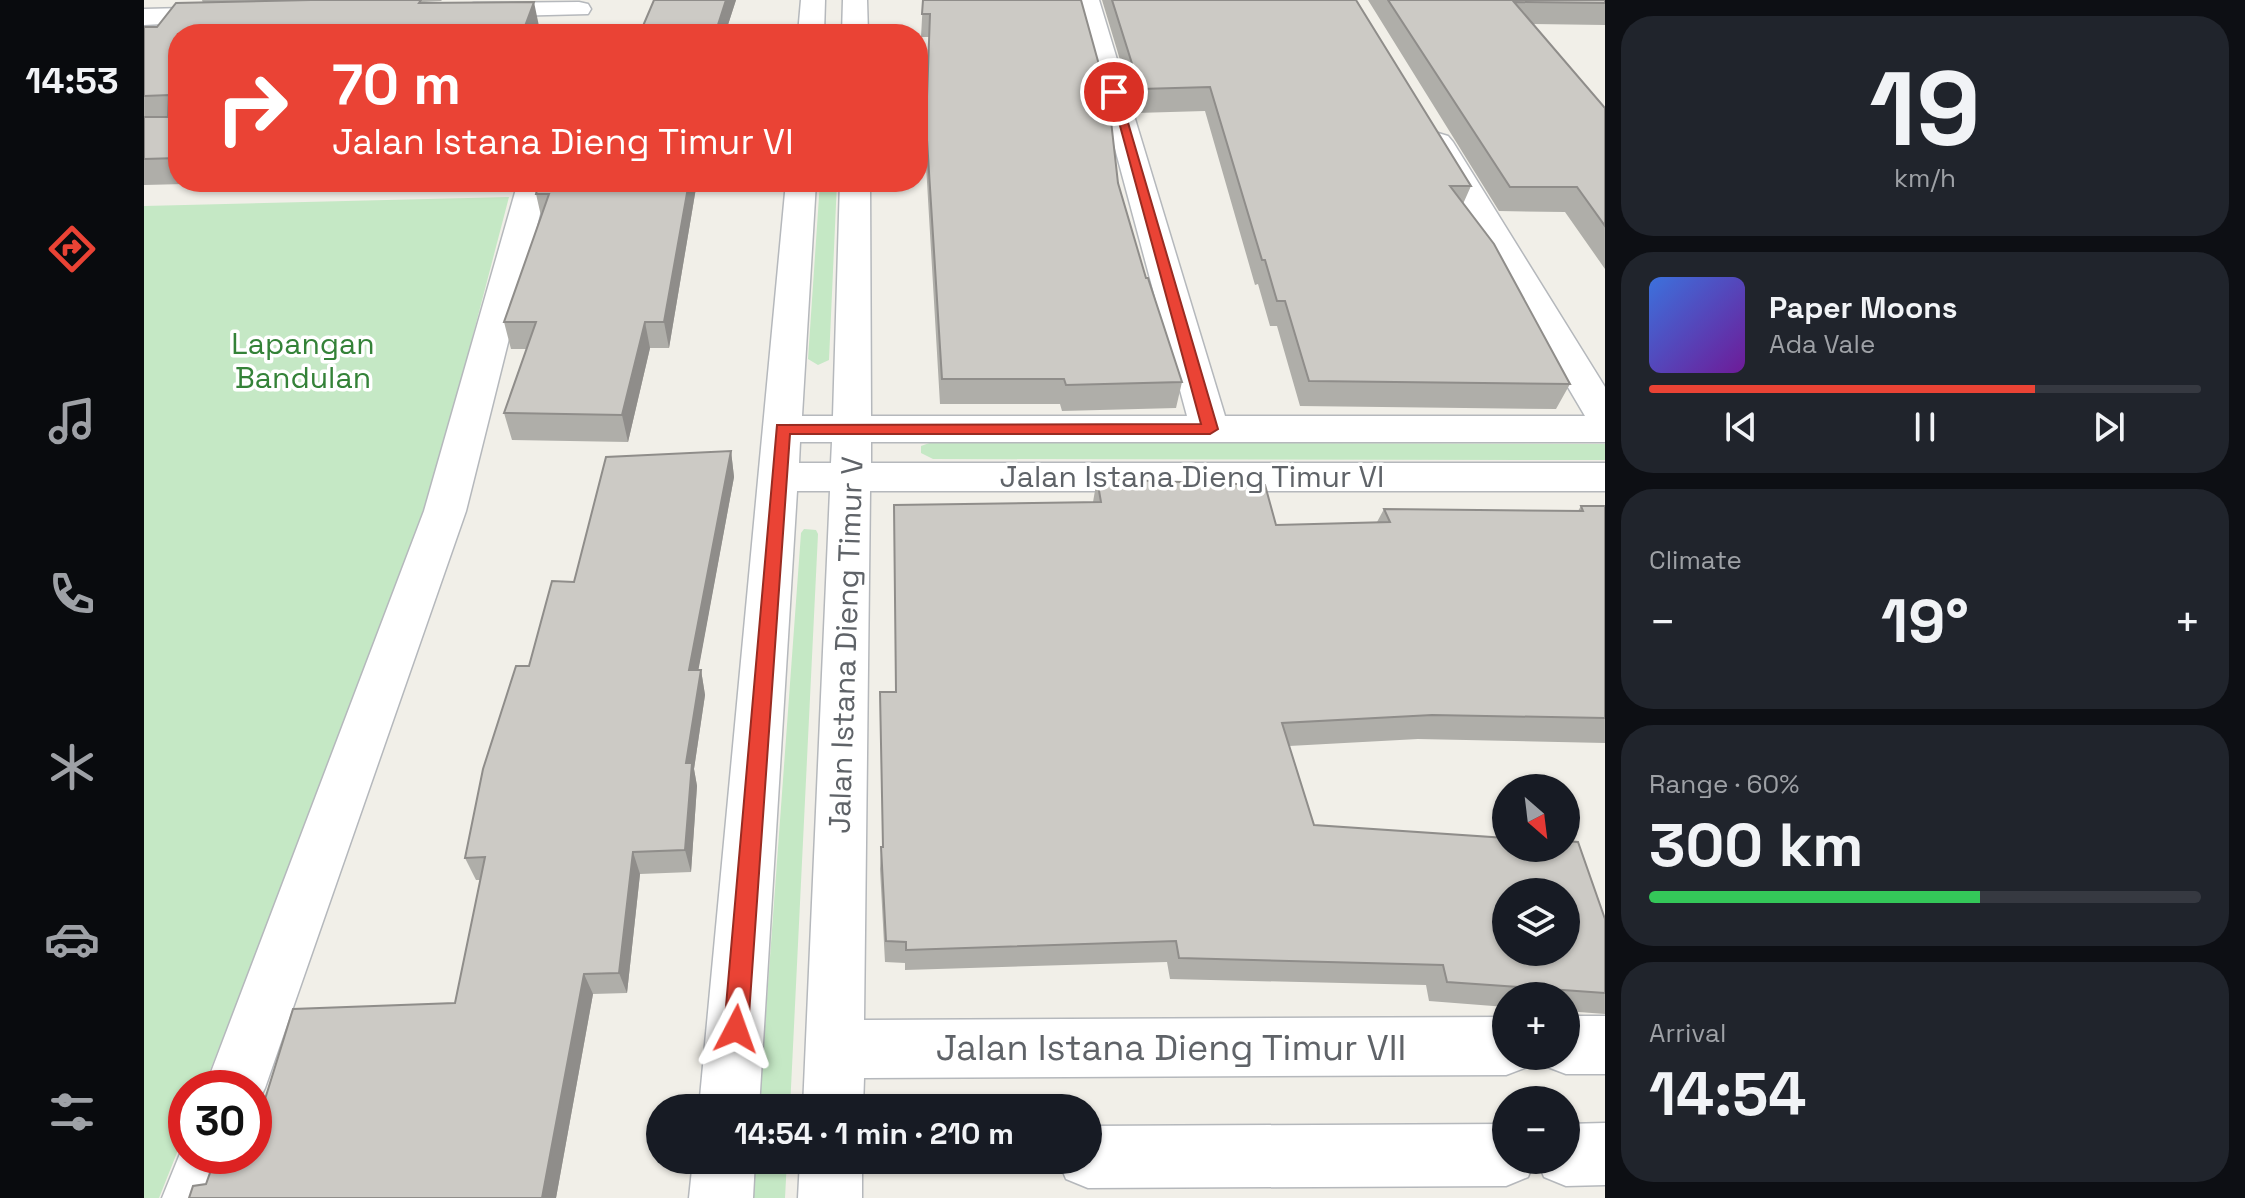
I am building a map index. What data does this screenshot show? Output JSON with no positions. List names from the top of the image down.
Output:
{
  "streets": {
    "street": ["Jalan Istana Dieng Timur VI", "Jalan Istana Dieng Timur V", "Jalan Istana Dieng Timur VII"]
  },
  "crossings": [
    ["Jalan Istana Dieng Timur VI", "Jalan Istana Dieng Timur V"],
    ["Jalan Istana Dieng Timur V", "Jalan Istana Dieng Timur VII"]
  ],
  "parks": ["Lapangan Bandulan"],
  "north": "bottom right",
  "page": {
    "tabs": "14:53",
    "tile": [
      ["19", "km/h"],
      "Climate",
      ["Range · 60%", "300 km"],
      ["Arrival", "14:54"]
    ],
    "turn": ["70 m", "Jalan Istana Dieng Timur VI"],
    "song": ["Paper Moons", "Ada Vale"],
    "heat": ["−", "19°", "+"],
    "map_buttons": ["+", "−"],
    "limit": "30",
    "trip": "14:54 · 1 min · 210 m"
  }
}
